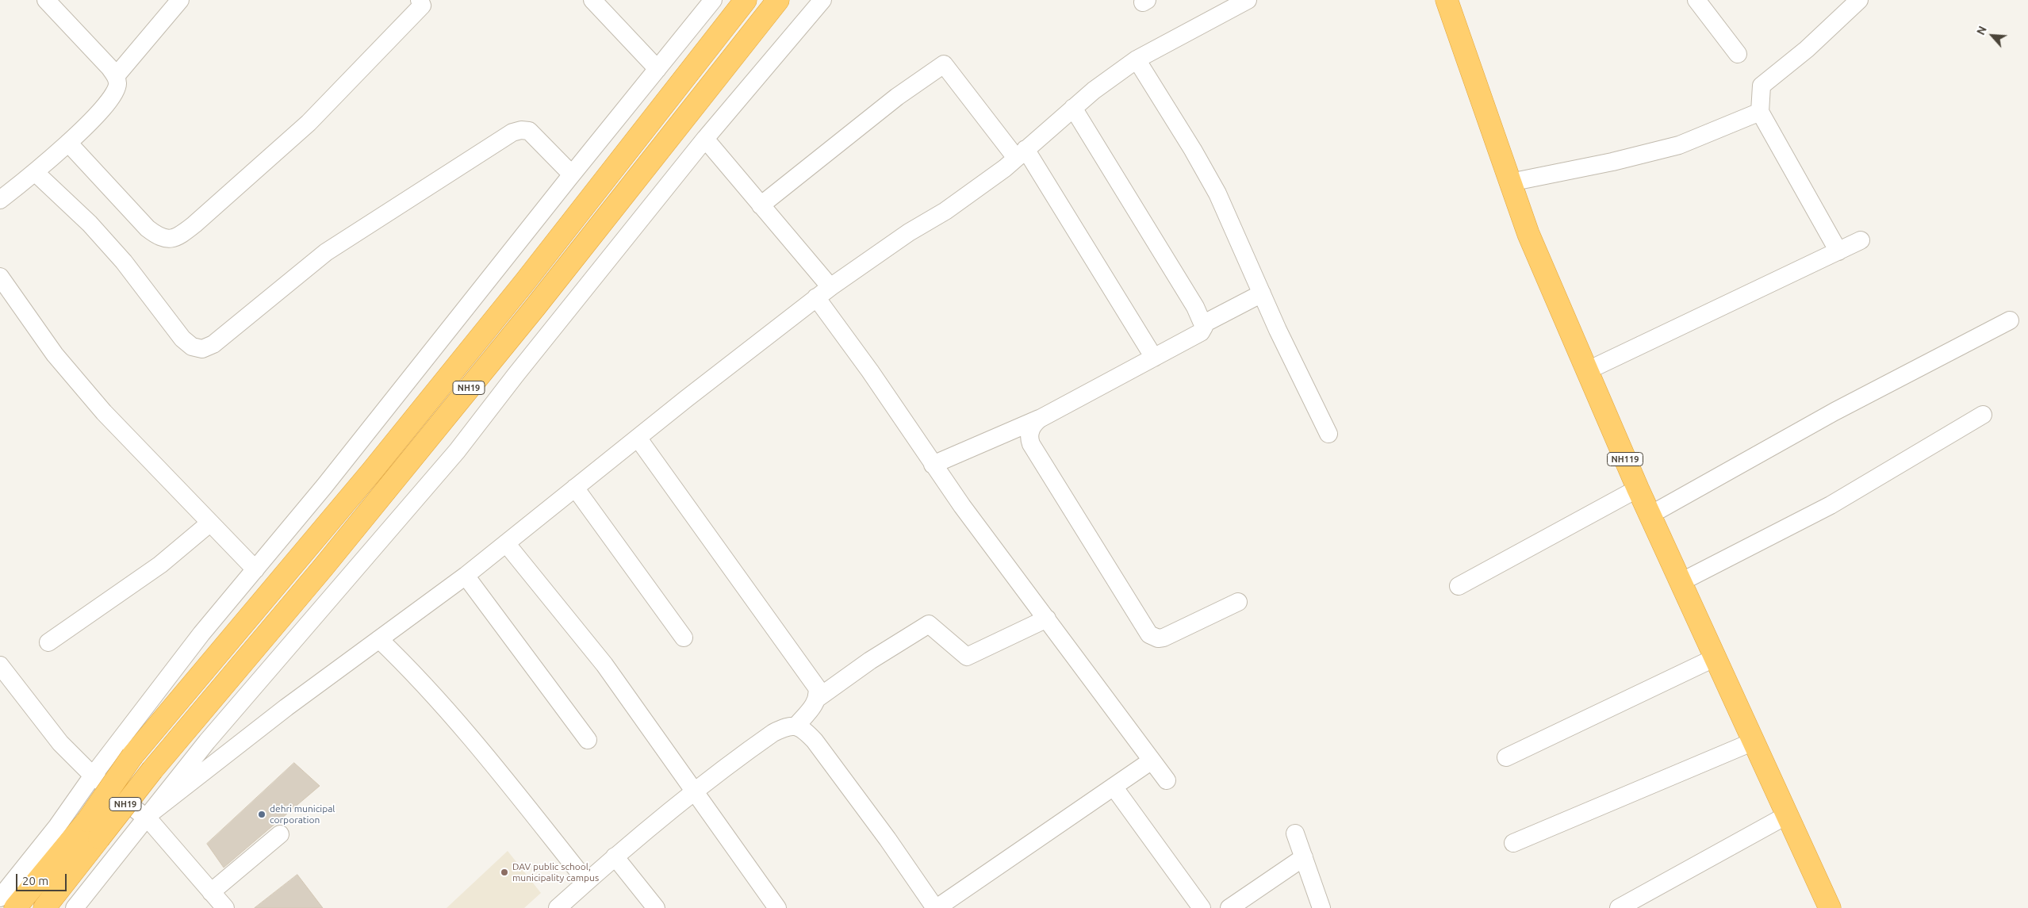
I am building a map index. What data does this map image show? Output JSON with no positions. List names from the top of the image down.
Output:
{
  "streets": {
    "highway": ["NH19", "NH119"]
  },
  "places": ["dehri municipal corporation", "DAV public school, municipality campus"],
  "scale_bar": "20 m",
  "north": "top left"
}
